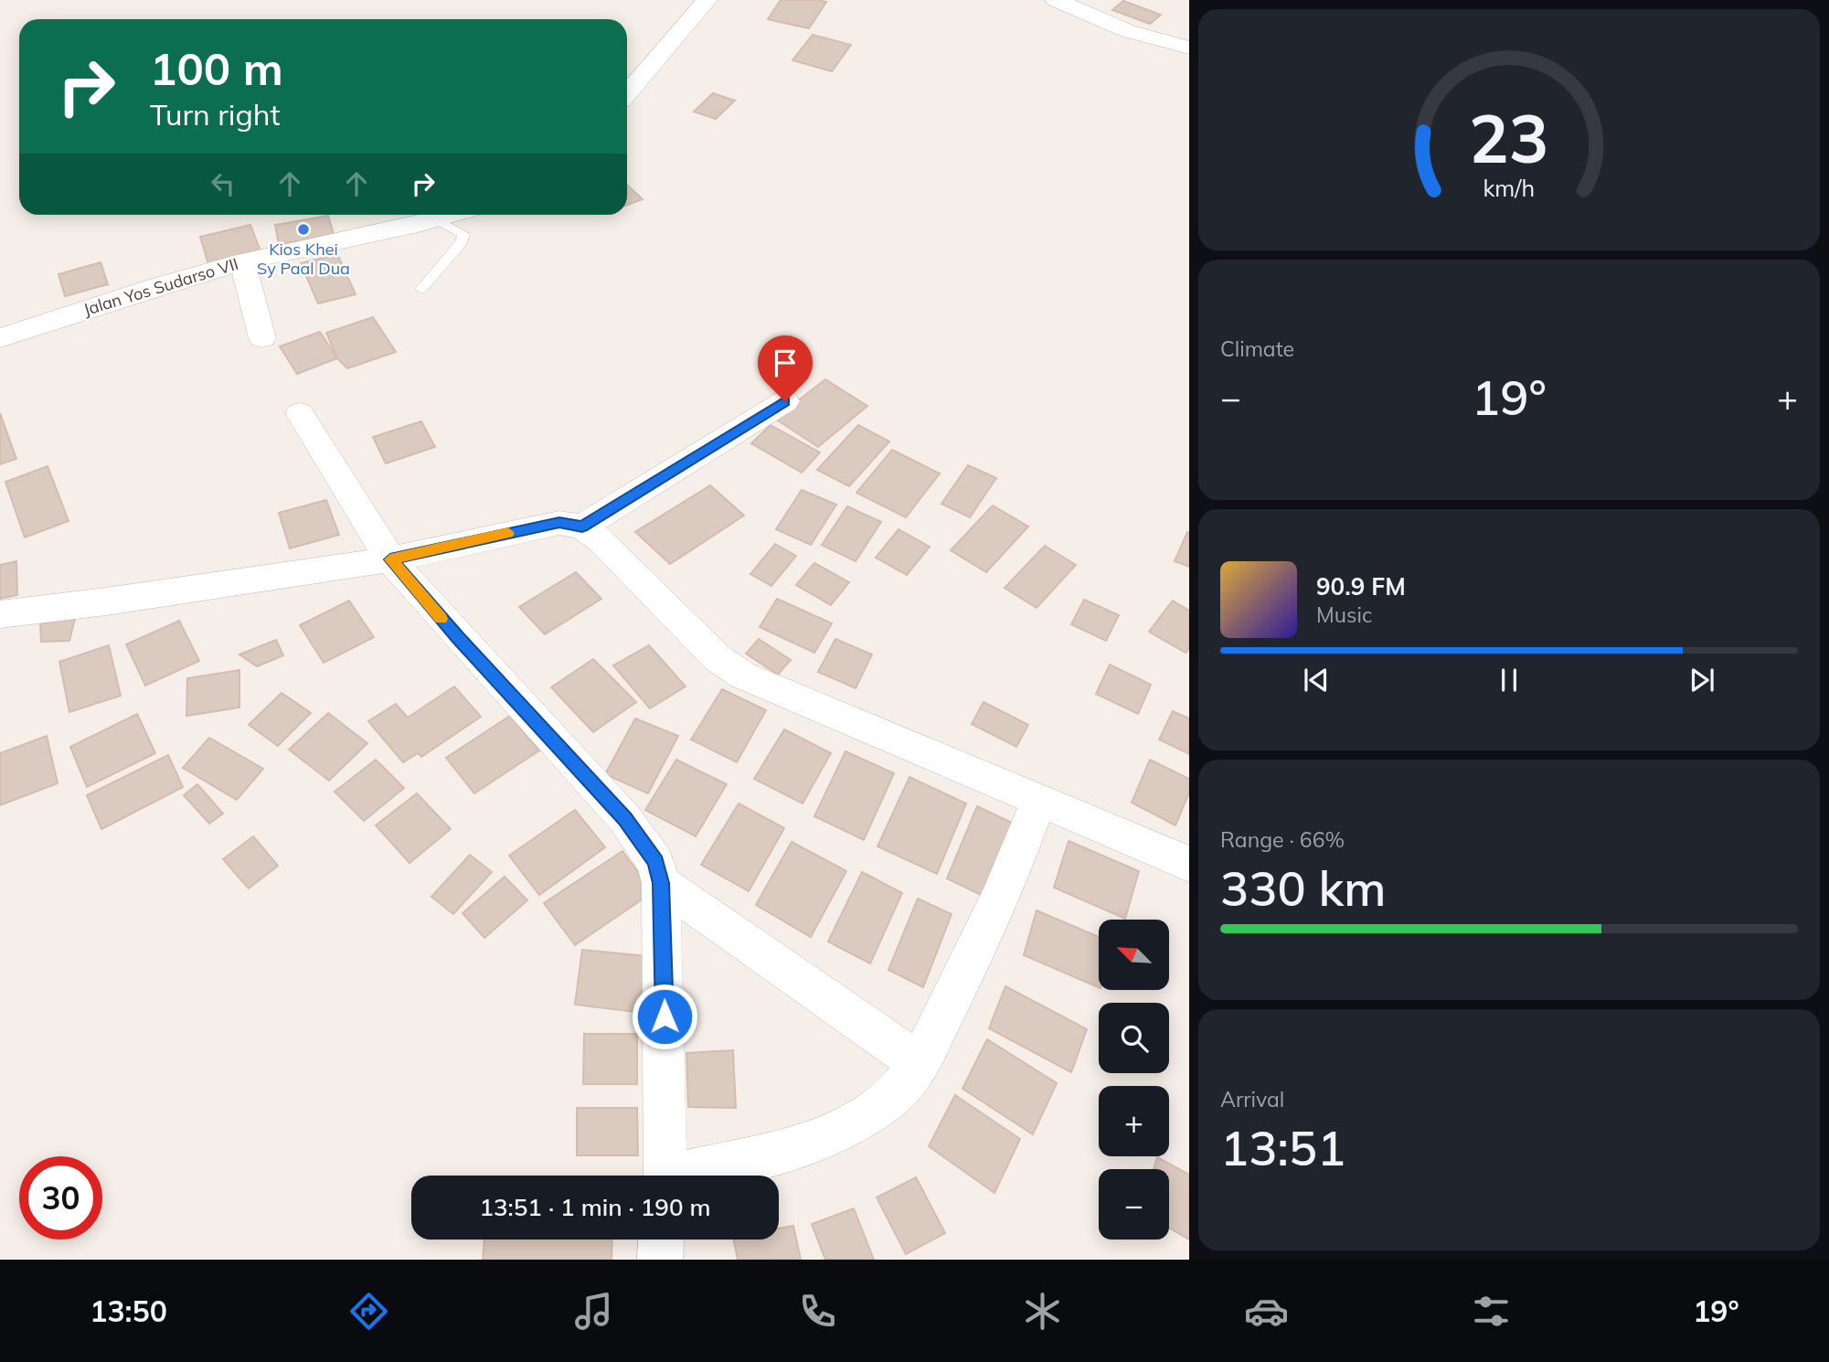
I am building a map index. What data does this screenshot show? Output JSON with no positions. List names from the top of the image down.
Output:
{
  "streets": {
    "street": ["Jalan Yos Sudarso VII"]
  },
  "places": ["Kios Khei Sy Paal Dua"],
  "north": "top left",
  "page": {
    "turn": ["100 m", "Turn right"],
    "tile": [
      "Climate",
      ["Range · 66%", "330 km"],
      ["Arrival", "13:51"]
    ],
    "heat": ["−", "19°", "+"],
    "song": ["90.9 FM", "Music"],
    "map_buttons": ["+", "−"],
    "limit": "30",
    "trip": "13:51 · 1 min · 190 m",
    "tabs": ["13:50", "19°"],
    "gauge": ["23", "km/h"]
  }
}
